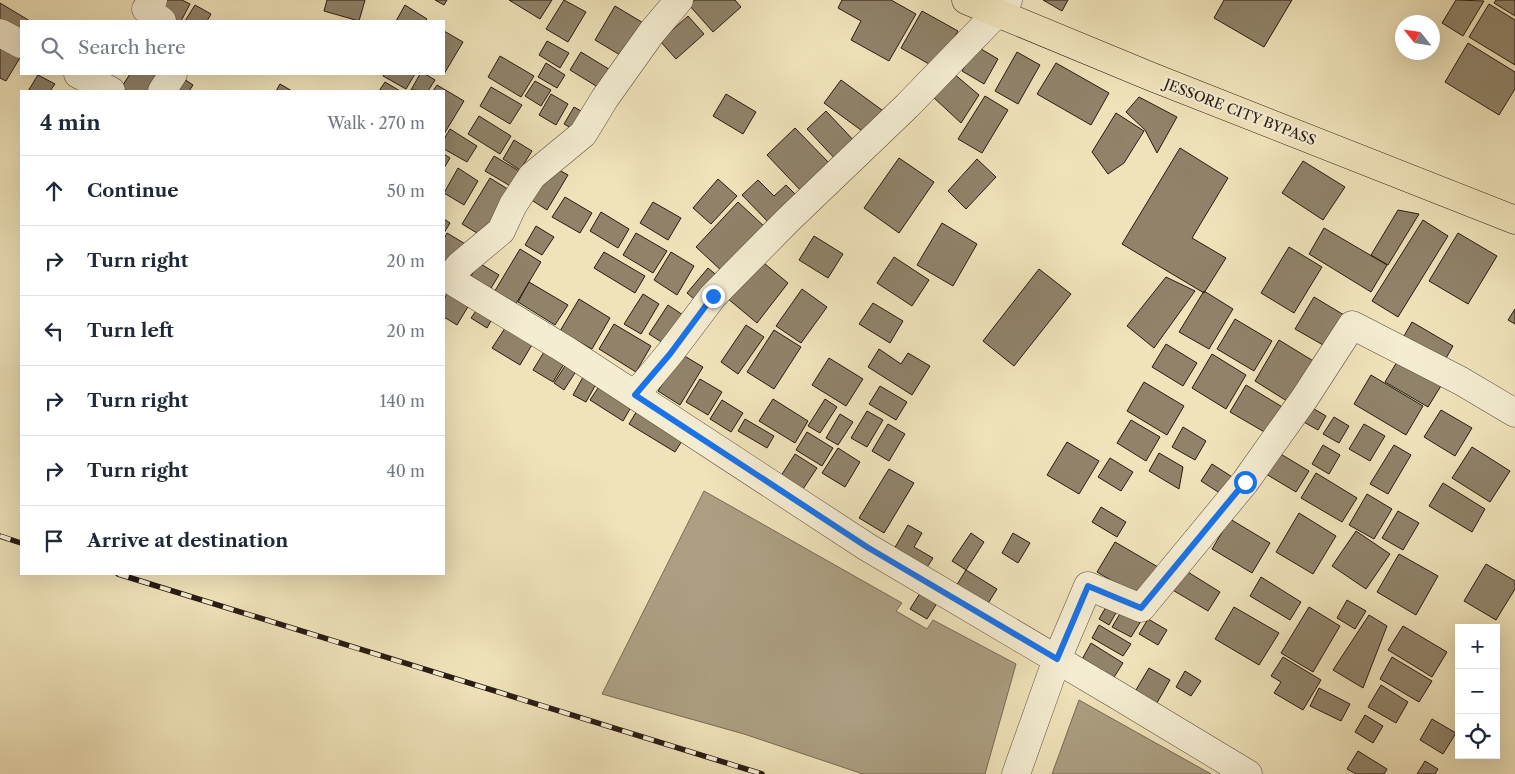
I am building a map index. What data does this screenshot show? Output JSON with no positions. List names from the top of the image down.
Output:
{
  "streets": {
    "highway": ["JESSORE CITY BYPASS"]
  },
  "north": "top left",
  "page": {
    "search": "Search here",
    "heading": ["4 min", "Walk · 270 m"],
    "list": [
      ["Continue", "50 m"],
      ["Turn right", "20 m"],
      ["Turn left", "20 m"],
      ["Turn right", "140 m"],
      ["Turn right", "40 m"],
      "Arrive at destination"
    ],
    "map_buttons": ["+", "−"]
  }
}
